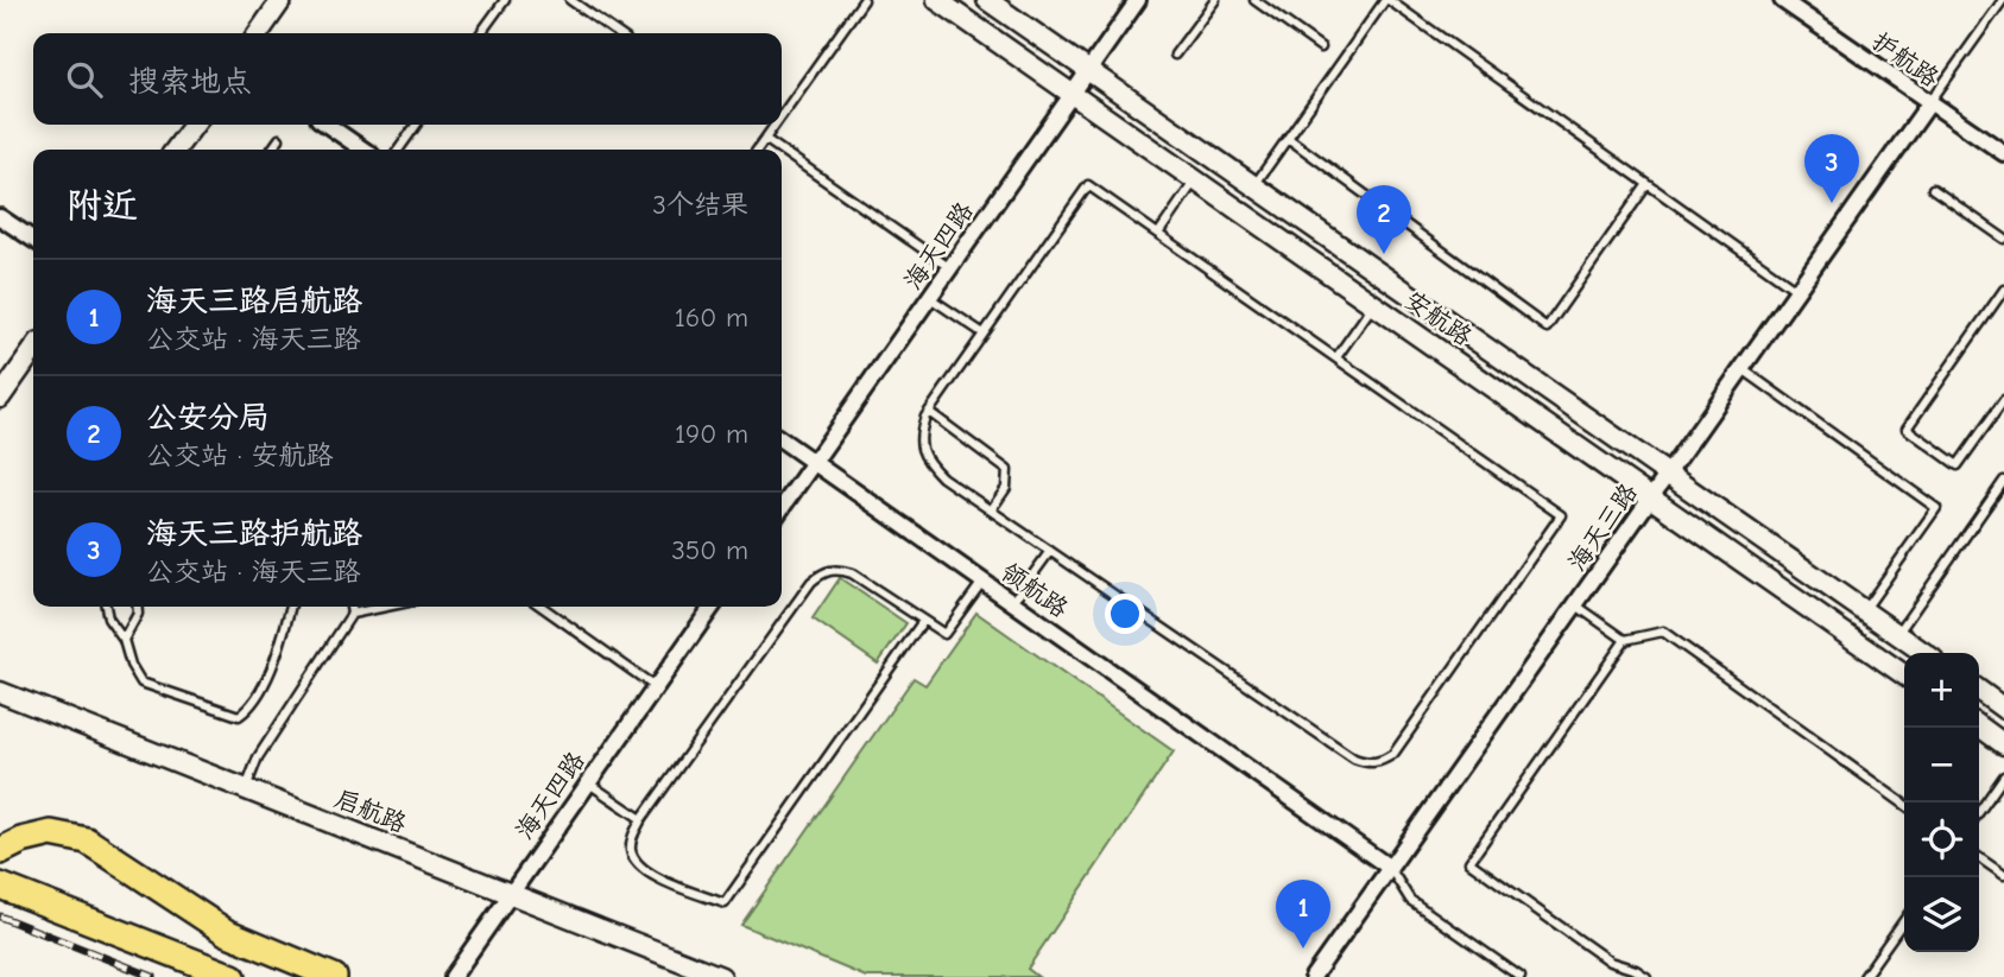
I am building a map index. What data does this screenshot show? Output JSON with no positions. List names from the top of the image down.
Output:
{
  "streets": {
    "street": [
      "护航路",
      "海天四路",
      "安航路",
      "海天三路",
      "领航路",
      "启航路"
    ]
  },
  "crossings": [
    ["护航路", "海天三路"],
    ["海天四路", "安航路"],
    ["海天四路", "领航路"],
    ["海天四路", "启航路"],
    ["安航路", "海天三路"],
    ["海天三路", "领航路"]
  ],
  "page": {
    "search": "搜索地点",
    "pins": ["3", "2", "1"],
    "heading": ["附近", "3个结果"],
    "list": [
      {
        "mark": "1",
        "name": "海天三路启航路",
        "note": "公交站 · 海天三路",
        "value": "160 m"
      },
      {
        "mark": "2",
        "name": "公安分局",
        "note": "公交站 · 安航路",
        "value": "190 m"
      },
      {
        "mark": "3",
        "name": "海天三路护航路",
        "note": "公交站 · 海天三路",
        "value": "350 m"
      }
    ],
    "map_buttons": ["+", "−"]
  }
}
